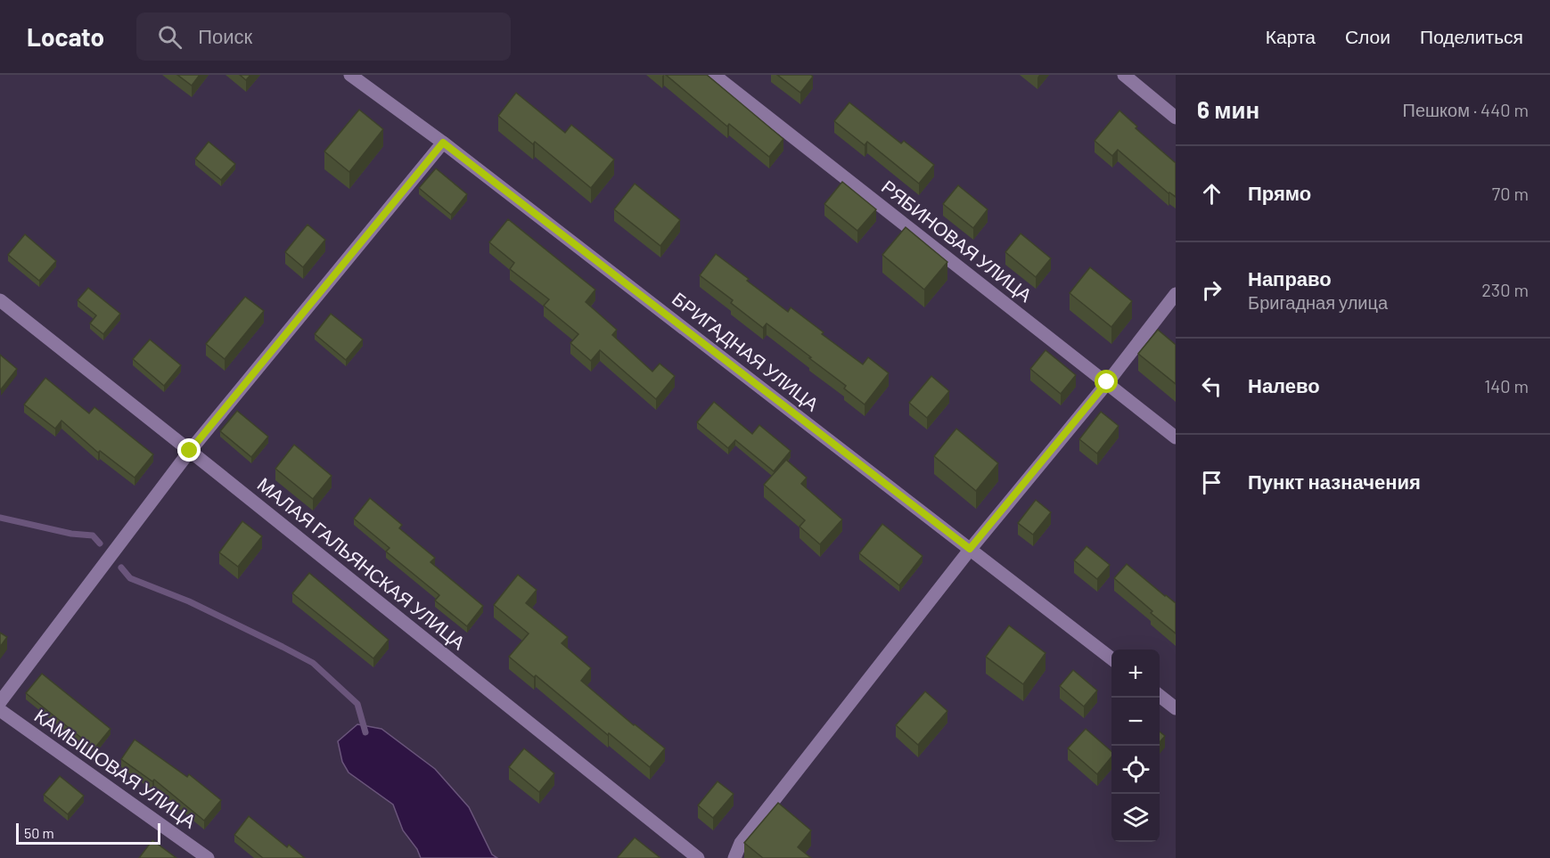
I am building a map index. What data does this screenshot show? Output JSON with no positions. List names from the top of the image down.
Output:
{
  "streets": {
    "street": [
      "РЯБИНОВАЯ УЛИЦА",
      "БРИГАДНАЯ УЛИЦА",
      "МАЛАЯ ГАЛЬЯНСКАЯ УЛИЦА",
      "КАМЫШОВАЯ УЛИЦА"
    ]
  },
  "scale_bar": "50 m",
  "page": {
    "header": "Locato",
    "search": "Поиск",
    "nav": ["Карта", "Слои", "Поделиться"],
    "heading": ["6 мин", "Пешком · 440 m"],
    "list": [
      ["Прямо", "70 m"],
      ["Направо", "Бригадная улица", "230 m"],
      ["Налево", "140 m"],
      "Пункт назначения"
    ],
    "map_buttons": ["+", "−"],
    "scale": "50 m"
  }
}
